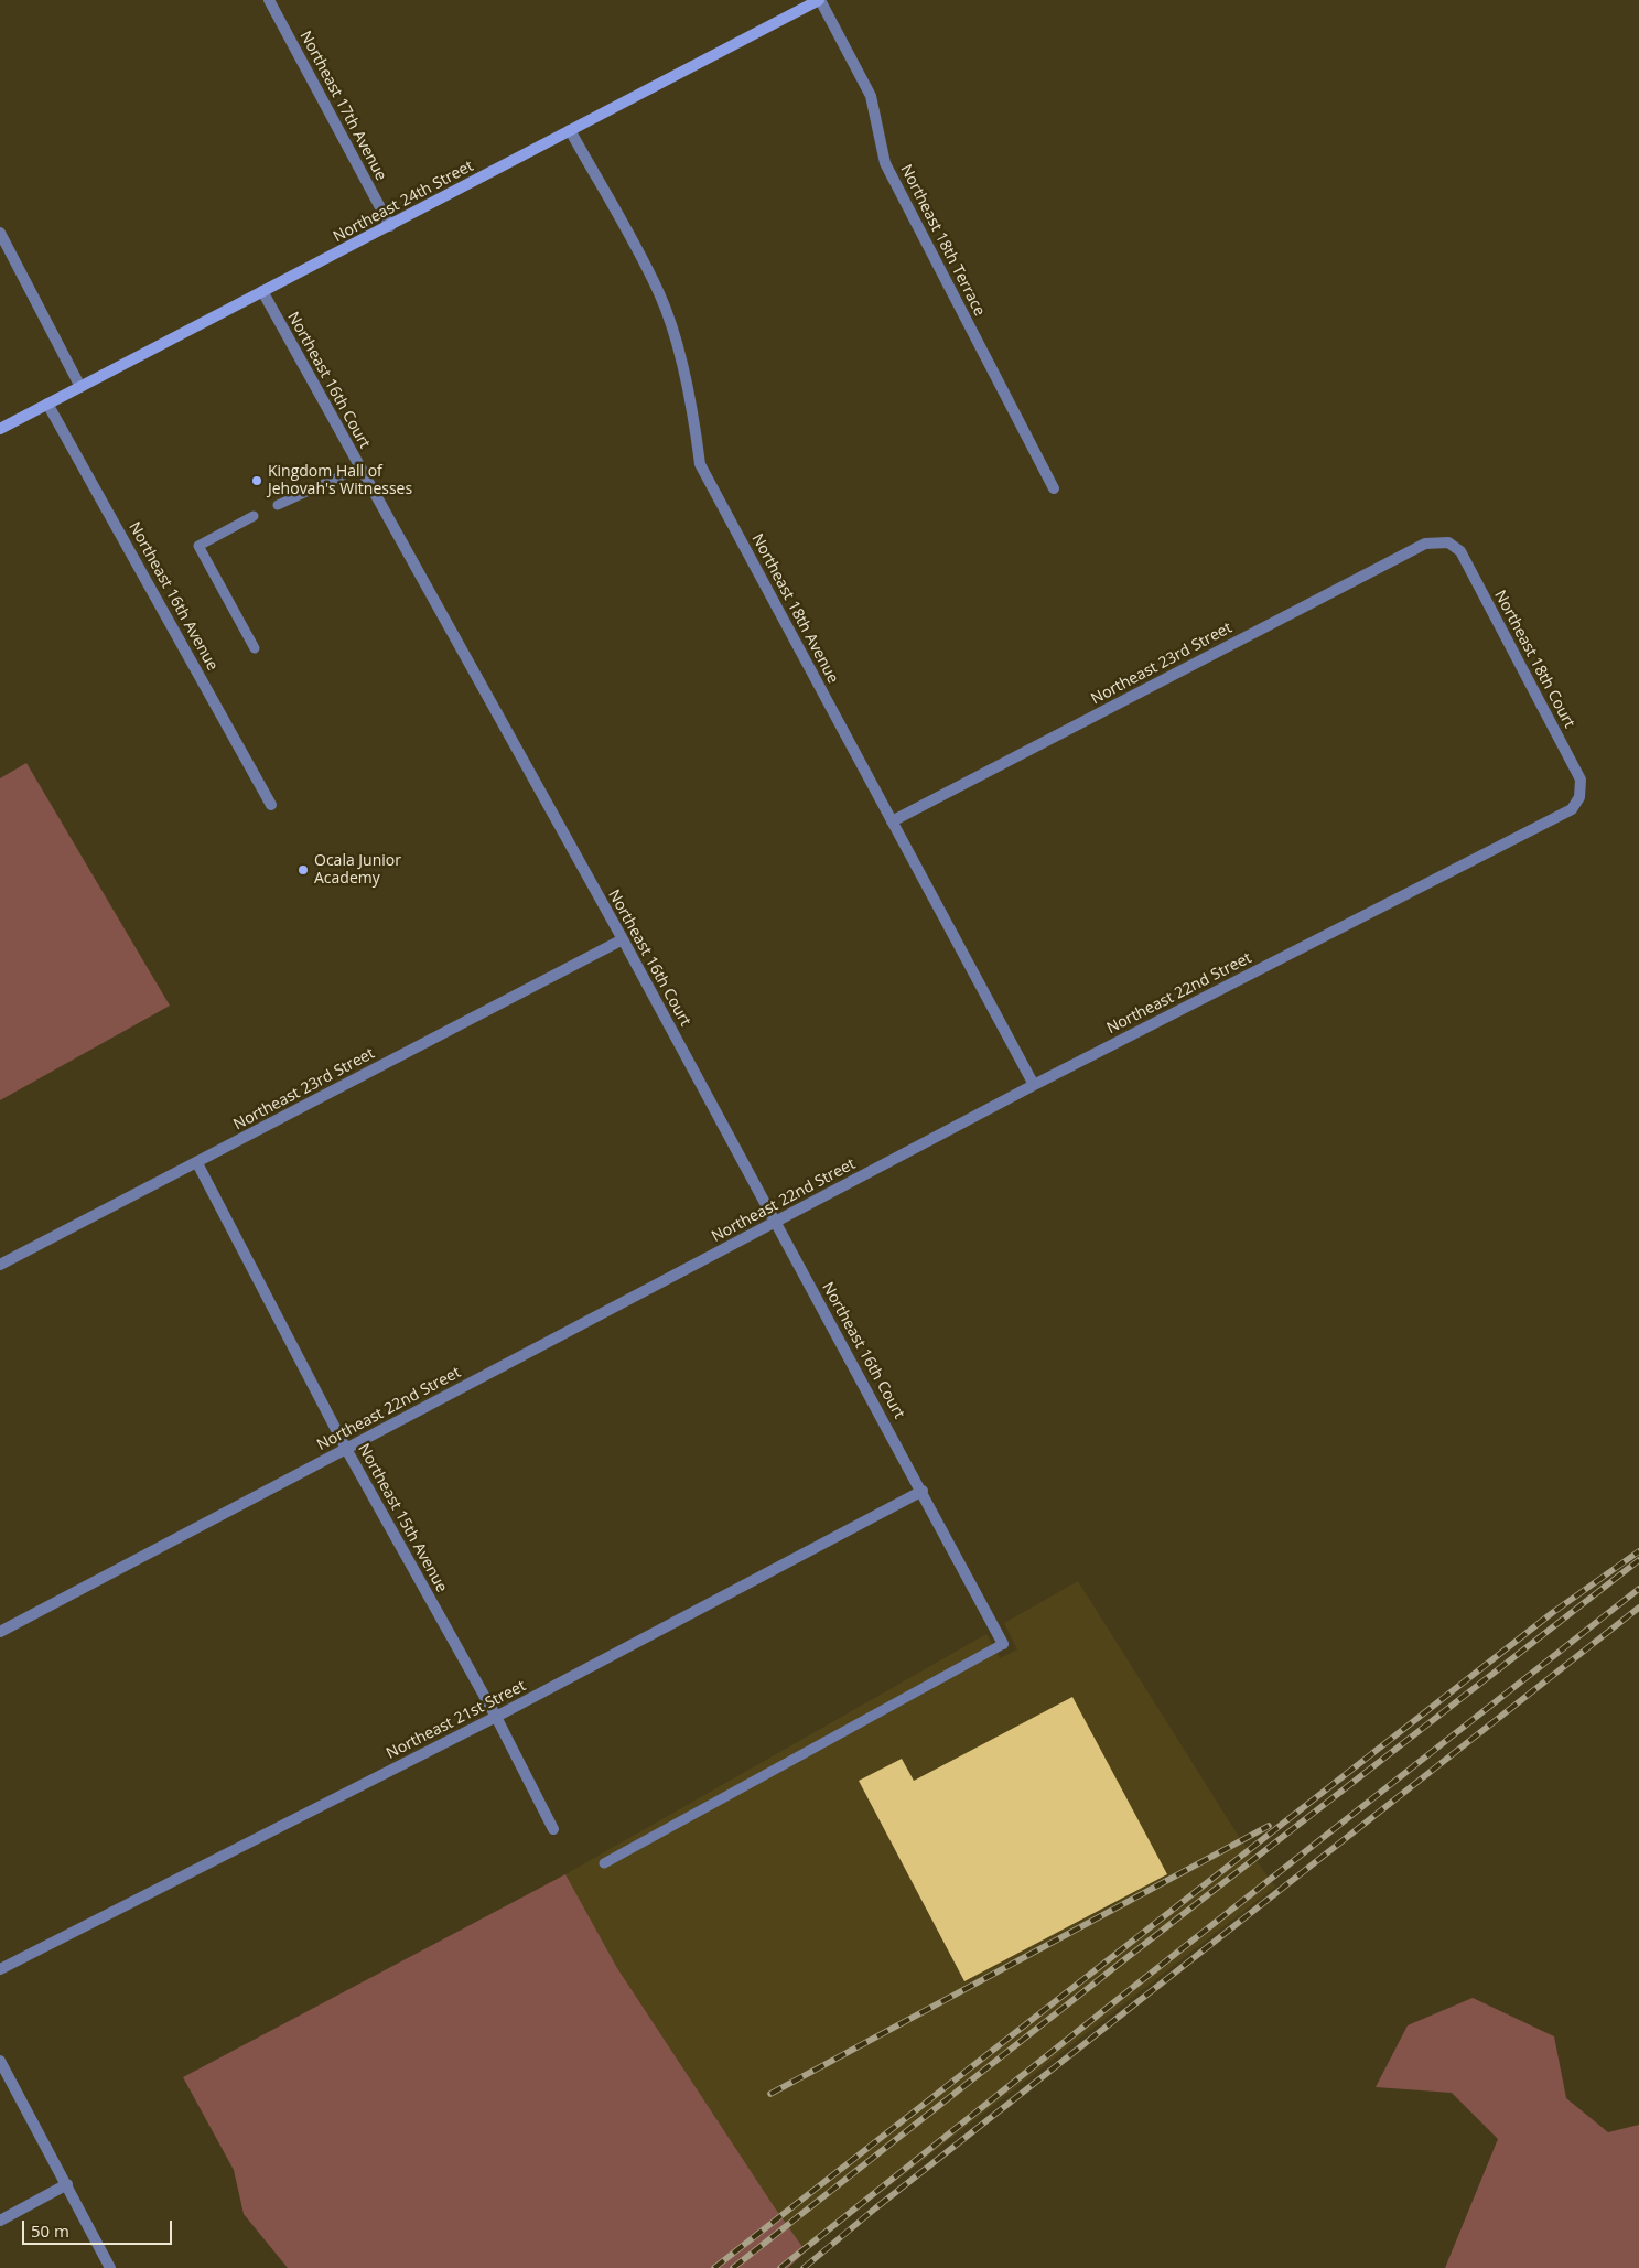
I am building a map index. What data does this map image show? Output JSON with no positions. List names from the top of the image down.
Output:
{
  "streets": {
    "street": [
      "Northeast 17th Avenue",
      "Northeast 24th Street",
      "Northeast 18th Terrace",
      "Northeast 16th Court",
      "Northeast 16th Avenue",
      "Northeast 18th Avenue",
      "Northeast 18th Court",
      "Northeast 23rd Street",
      "Northeast 22nd Street",
      "Northeast 15th Avenue",
      "Northeast 21st Street"
    ]
  },
  "crossings": [
    ["Northeast 17th Avenue", "Northeast 24th Street"],
    ["Northeast 24th Street", "Northeast 18th Terrace"],
    ["Northeast 24th Street", "Northeast 16th Court"],
    ["Northeast 24th Street", "Northeast 16th Avenue"],
    ["Northeast 24th Street", "Northeast 18th Avenue"],
    ["Northeast 16th Court", "Northeast 23rd Street"],
    ["Northeast 16th Court", "Northeast 22nd Street"],
    ["Northeast 16th Court", "Northeast 21st Street"],
    ["Northeast 18th Avenue", "Northeast 23rd Street"],
    ["Northeast 18th Avenue", "Northeast 22nd Street"],
    ["Northeast 18th Court", "Northeast 23rd Street"],
    ["Northeast 18th Court", "Northeast 22nd Street"],
    ["Northeast 23rd Street", "Northeast 15th Avenue"],
    ["Northeast 22nd Street", "Northeast 15th Avenue"],
    ["Northeast 15th Avenue", "Northeast 21st Street"]
  ],
  "places": ["Kingdom Hall of Jehovah's Witnesses", "Ocala Junior Academy"],
  "scale_bar": "50 m"
}
